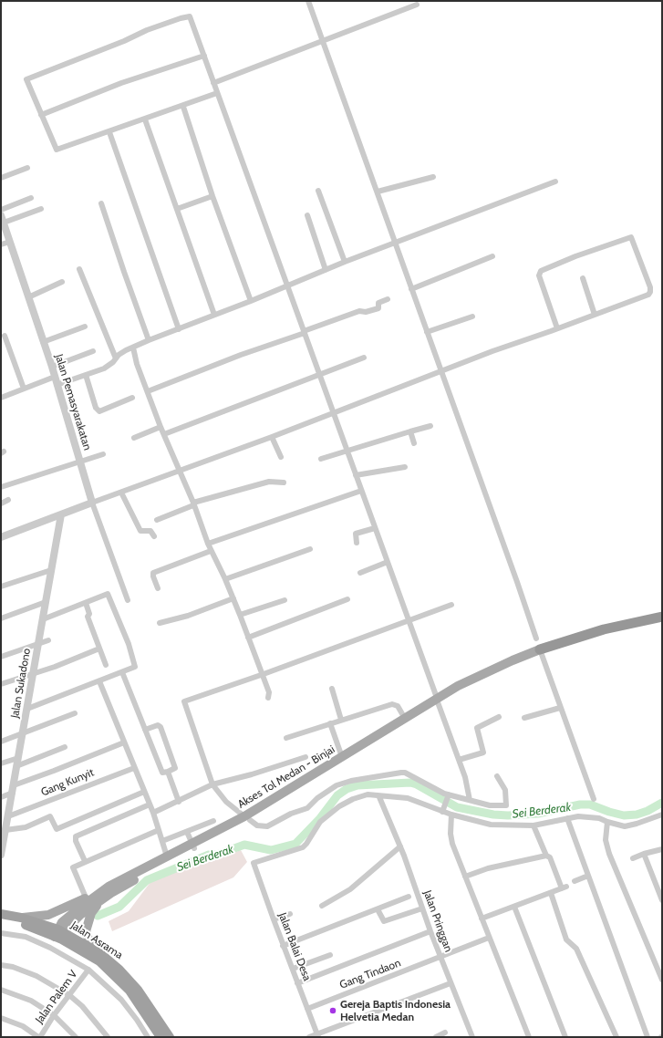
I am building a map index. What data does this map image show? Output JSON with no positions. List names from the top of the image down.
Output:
{
  "streets": {
    "highway": ["Jalan Asrama"],
    "main road": ["Akses Tol Medan - Binjai"],
    "street": [
      "Jalan Pemasyarakatan",
      "Jalan Sukadono",
      "Gang Kunyit",
      "Jalan Pringgan",
      "Jalan Balai Desa",
      "Gang Tindaon",
      "Jalan Palem V"
    ]
  },
  "crossings": [
    ["Jalan Sukadono", "Gang Kunyit"],
    ["Akses Tol Medan - Binjai", "Jalan Asrama"],
    ["Jalan Pringgan", "Jalan Balai Desa"],
    ["Jalan Pringgan", "Gang Tindaon"],
    ["Jalan Balai Desa", "Gang Tindaon"]
  ],
  "water": ["Sei Berderak"],
  "places": ["Gereja Baptis Indonesia Helvetia Medan"]
}
